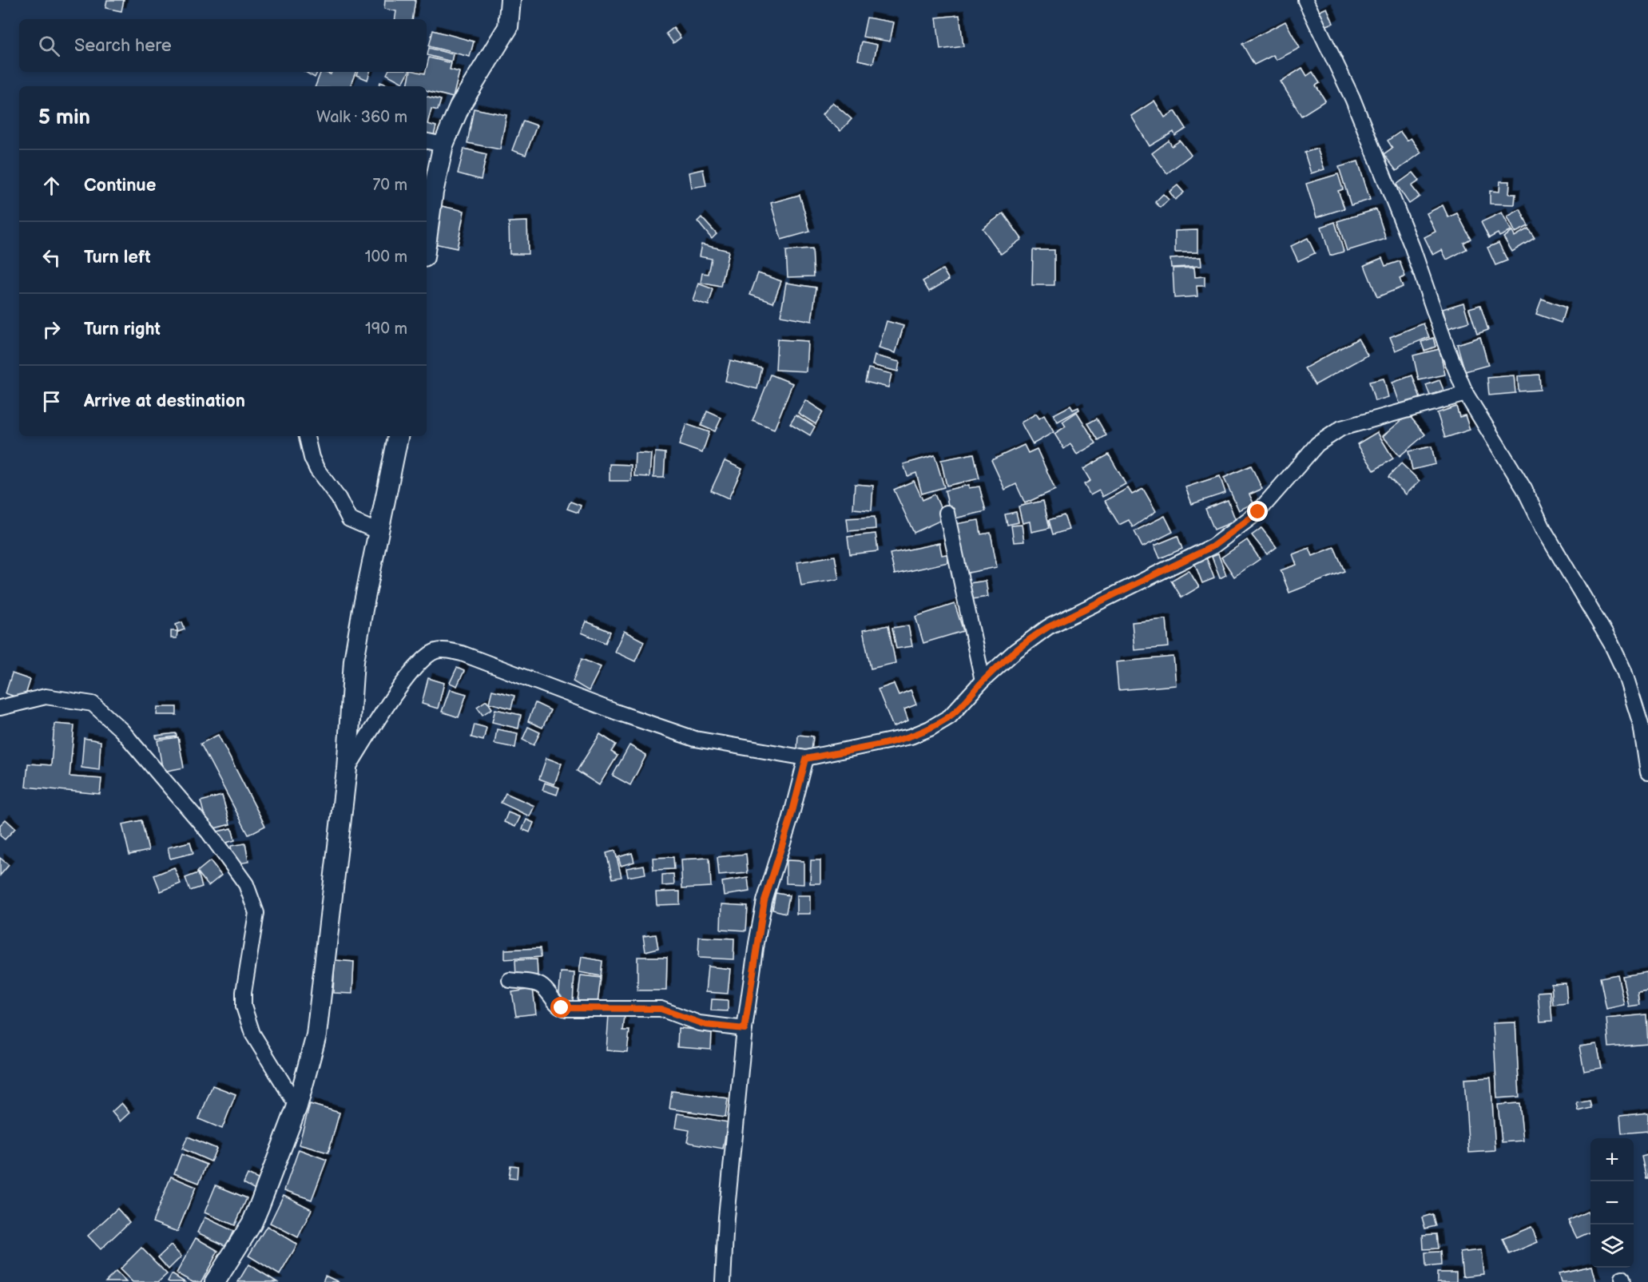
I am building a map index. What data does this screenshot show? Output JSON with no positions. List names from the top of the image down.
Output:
{
  "page": {
    "search": "Search here",
    "heading": ["5 min", "Walk · 360 m"],
    "list": [
      ["Continue", "70 m"],
      ["Turn left", "100 m"],
      ["Turn right", "190 m"],
      "Arrive at destination"
    ],
    "map_buttons": ["+", "−"]
  }
}
